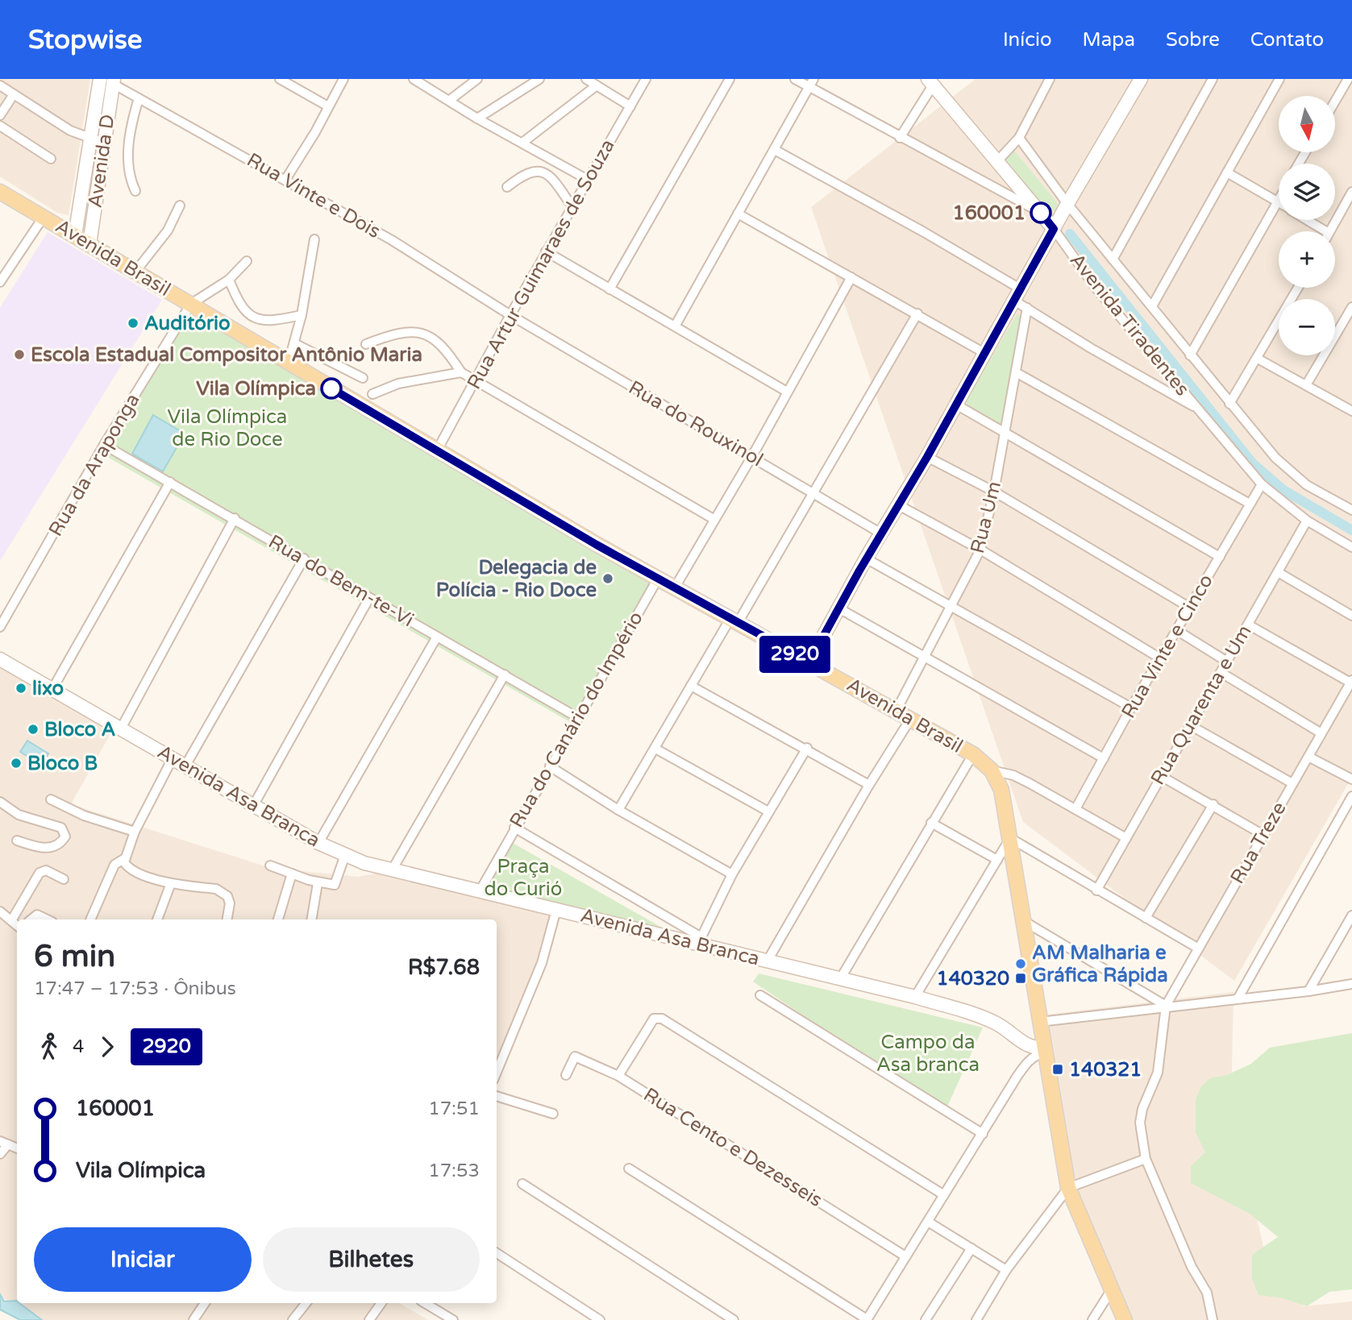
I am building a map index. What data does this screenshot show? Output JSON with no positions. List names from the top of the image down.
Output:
{
  "streets": {
    "main road": ["Avenida Brasil"],
    "street": [
      "Avenida D",
      "Rua Vinte e Dois",
      "Rua Artur Guimaraes de Souza",
      "Avenida Tiradentes",
      "Rua do Rouxinol",
      "Rua da Araponga",
      "Rua Um",
      "Rua do Bem-te-Vi",
      "Rua Vinte e Cinco",
      "Rua Quarenta e Um",
      "Rua do Canário do Império",
      "Avenida Asa Branca",
      "Rua Treze",
      "Rua Cento e Dezesseis"
    ]
  },
  "crossings": [
    ["Avenida D", "Rua Vinte e Dois"],
    ["Avenida D", "Avenida Brasil"],
    ["Rua Vinte e Dois", "Rua Artur Guimaraes de Souza"],
    ["Rua Vinte e Dois", "Rua do Rouxinol"],
    ["Avenida Brasil", "Rua Artur Guimaraes de Souza"],
    ["Avenida Brasil", "Rua da Araponga"],
    ["Avenida Brasil", "Rua Um"],
    ["Avenida Brasil", "Rua do Canário do Império"],
    ["Avenida Brasil", "Avenida Asa Branca"],
    ["Rua Artur Guimaraes de Souza", "Rua do Rouxinol"],
    ["Avenida Tiradentes", "Rua Vinte e Cinco"],
    ["Avenida Tiradentes", "Rua Quarenta e Um"],
    ["Rua da Araponga", "Rua do Bem-te-Vi"],
    ["Rua do Bem-te-Vi", "Rua do Canário do Império"],
    ["Rua do Canário do Império", "Avenida Asa Branca"]
  ],
  "parks": ["Vila Olímpica de Rio Doce", "Praça do Curió", "Campo da Asa branca"],
  "places": {
    "other": [
      "160001",
      "Auditório",
      "Escola Estadual Compositor Antônio Maria",
      "Vila Olímpica",
      "Delegacia de Polícia - Rio Doce",
      "lixo",
      "Bloco A",
      "Bloco B",
      "AM Malharia e Gráfica Rápida"
    ],
    "transit": ["140320", "140321"]
  },
  "lines": ["bus line 2920"],
  "north": "bottom",
  "page": {
    "header": "Stopwise",
    "nav": [
      "Início",
      "Mapa",
      "Sobre",
      "Contato"
    ],
    "on_map": "2920",
    "map_buttons": ["+", "−"],
    "heading": ["6 min", "17:47 – 17:53 · Ônibus", "R$7.68"],
    "legs": ["4", "2920"],
    "list": [
      {
        "name": "160001",
        "value": "17:51"
      },
      {
        "name": "Vila Olímpica",
        "value": "17:53"
      }
    ],
    "buttons": ["Iniciar", "Bilhetes"]
  }
}
